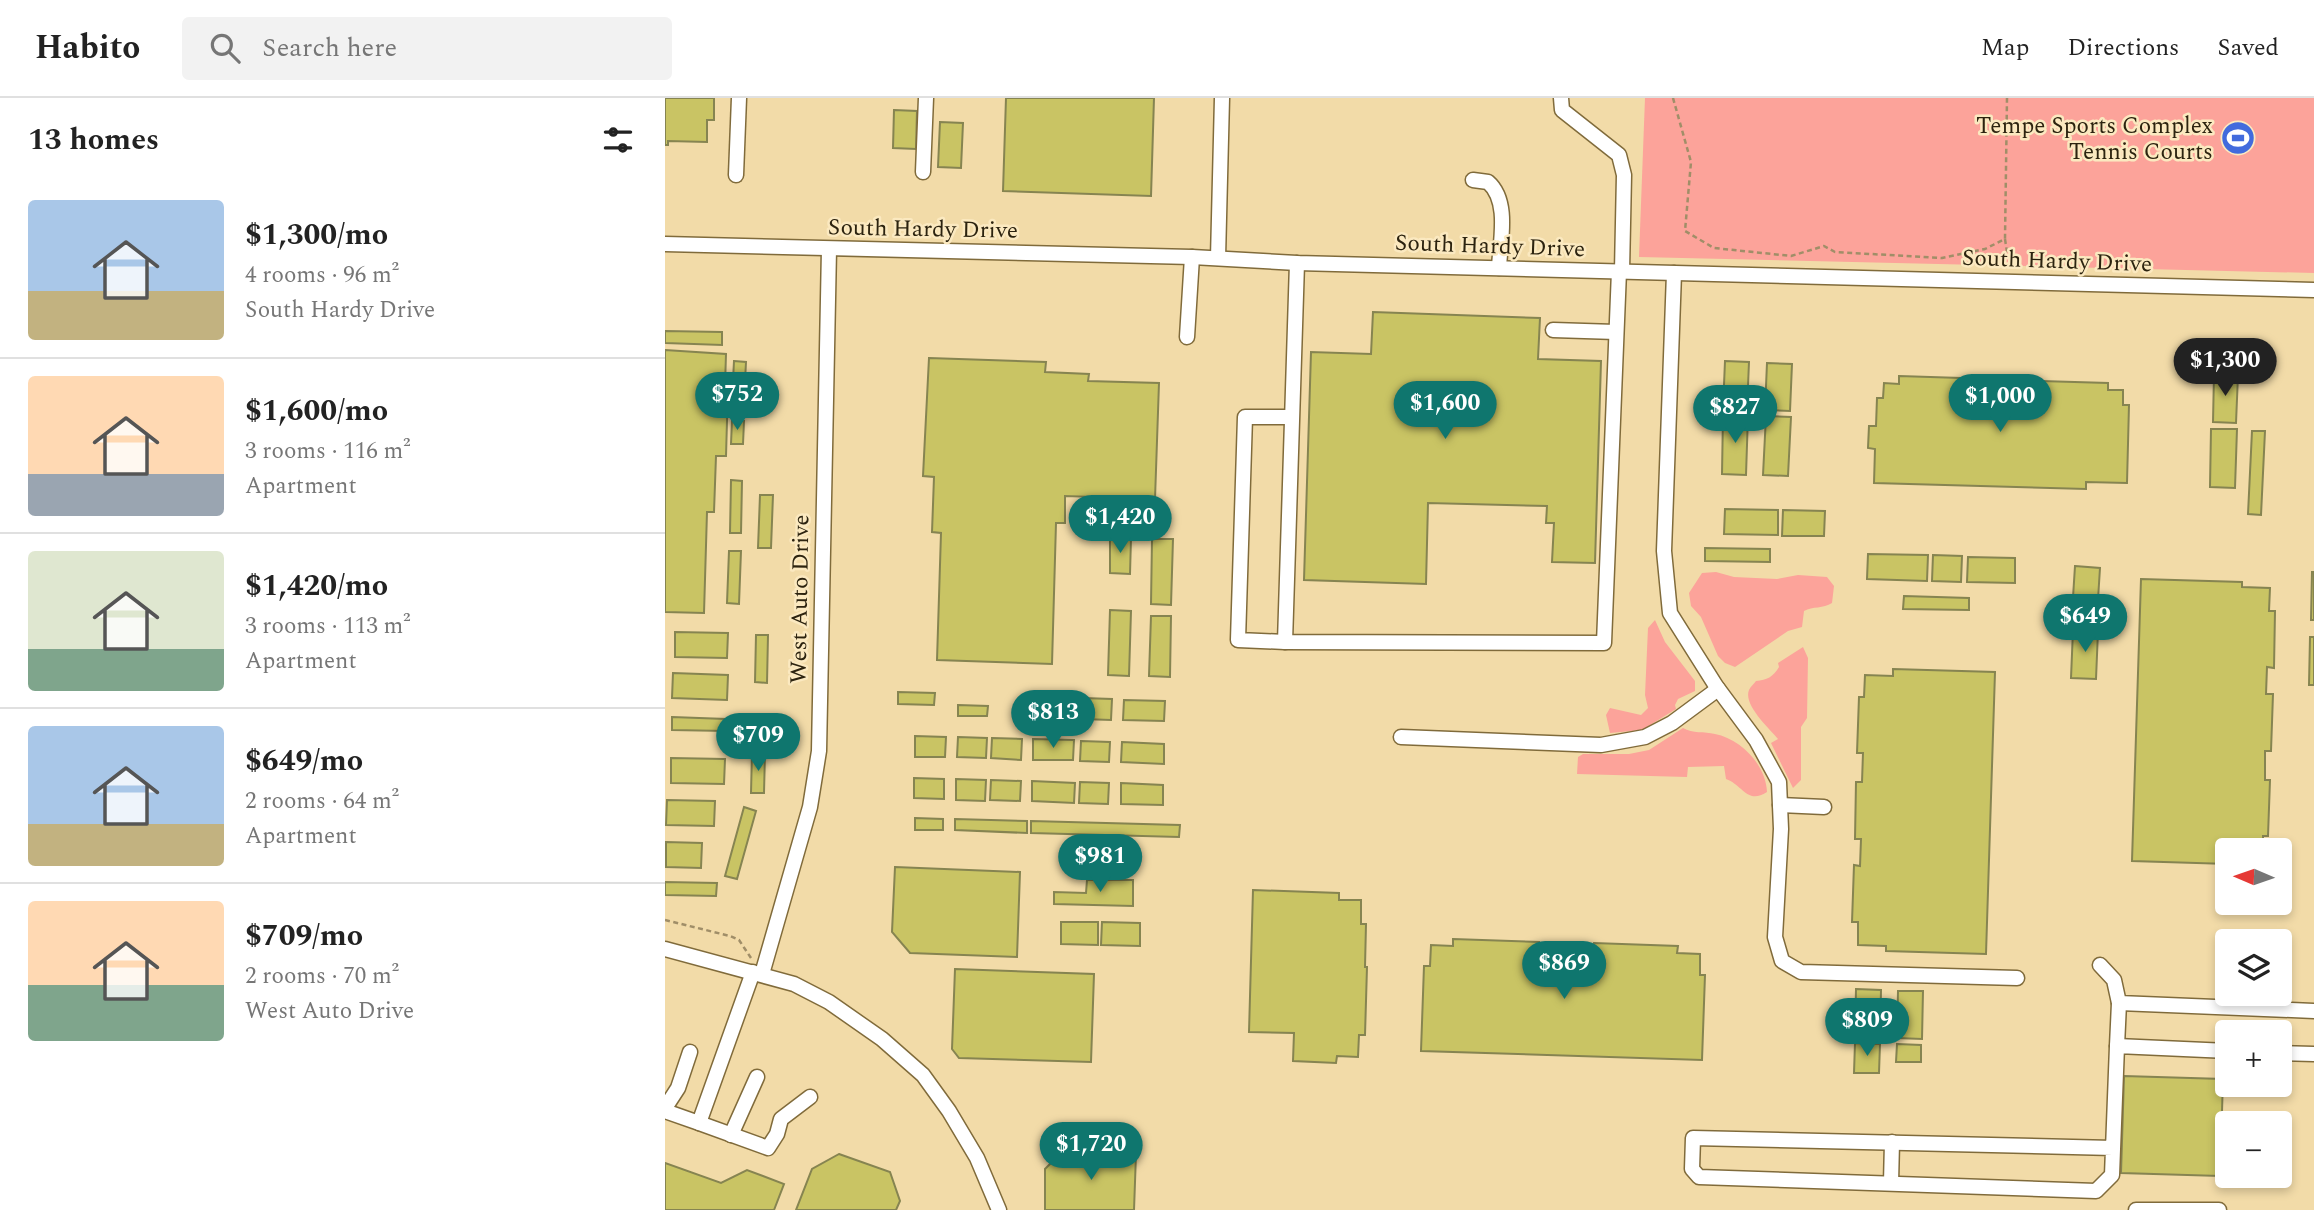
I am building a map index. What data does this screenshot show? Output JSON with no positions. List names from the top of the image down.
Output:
{
  "streets": {
    "street": ["South Hardy Drive", "West Auto Drive"]
  },
  "crossings": [
    ["South Hardy Drive", "West Auto Drive"]
  ],
  "places": {
    "sports": ["Tempe Sports Complex Tennis Courts"]
  },
  "north": "left",
  "page": {
    "header": "Habito",
    "search": "Search here",
    "nav": ["Map", "Directions", "Saved"],
    "heading": "13 homes",
    "list": [
      {
        "name": "$1,300/mo",
        "note": "4 rooms · 96 m² · South Hardy Drive"
      },
      {
        "name": "$1,600/mo",
        "note": "3 rooms · 116 m² · Apartment"
      },
      {
        "name": "$1,420/mo",
        "note": "3 rooms · 113 m² · Apartment"
      },
      {
        "name": "$649/mo",
        "note": "2 rooms · 64 m² · Apartment"
      },
      {
        "name": "$709/mo",
        "note": "2 rooms · 70 m² · West Auto Drive"
      }
    ],
    "price": [
      "$1,300",
      "$752",
      "$1,000",
      "$1,600",
      "$827",
      "$1,420",
      "$649",
      "$813",
      "$709",
      "$981",
      "$869",
      "$809",
      "$1,720"
    ],
    "map_buttons": ["+", "−"]
  }
}
